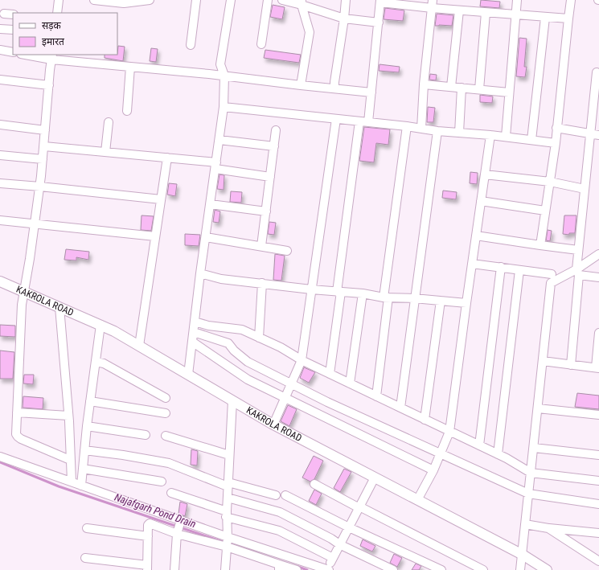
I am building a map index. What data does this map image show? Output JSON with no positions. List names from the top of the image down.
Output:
{
  "streets": {
    "street": ["KAKROLA ROAD"]
  },
  "water": ["Najafgarh Pond Drain"],
  "legend": ["सड़क", "इमारत"]
}
